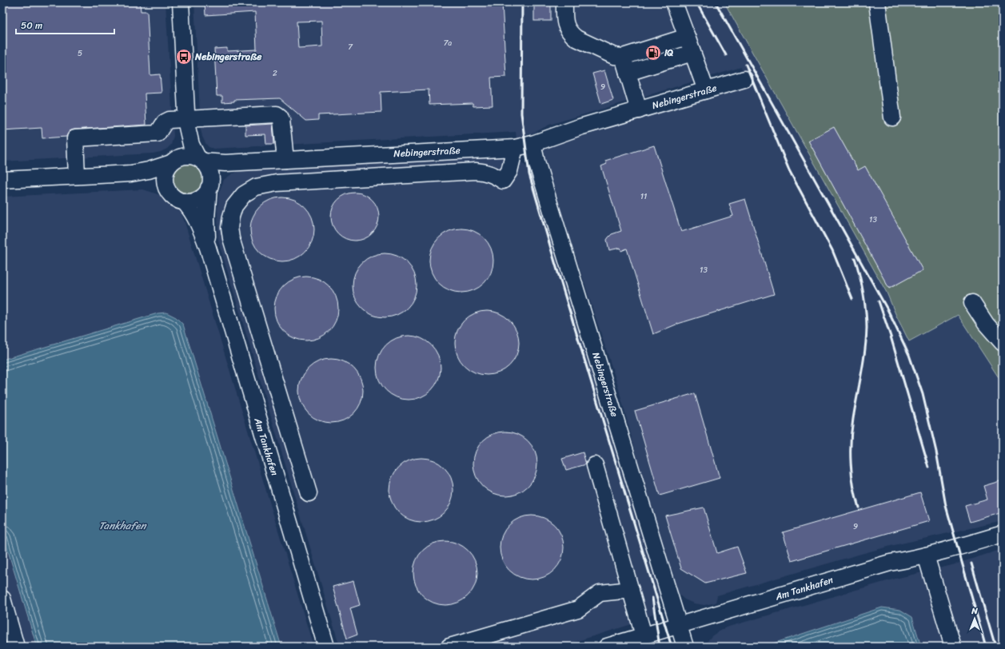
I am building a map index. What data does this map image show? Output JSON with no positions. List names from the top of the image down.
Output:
{
  "streets": {
    "street": ["Nebingerstraße", "Am Tankhafen"]
  },
  "crossings": [
    ["Nebingerstraße", "Am Tankhafen"]
  ],
  "water": ["Tankhafen"],
  "places": {
    "fuel station": ["iQ"],
    "bus stop": ["Nebingerstraße"]
  },
  "house_numbers": [
    "7a",
    "7",
    "5",
    "2",
    "9",
    "11",
    "13",
    "13",
    "9"
  ],
  "scale_bar": "50 m",
  "north": "top"
}
